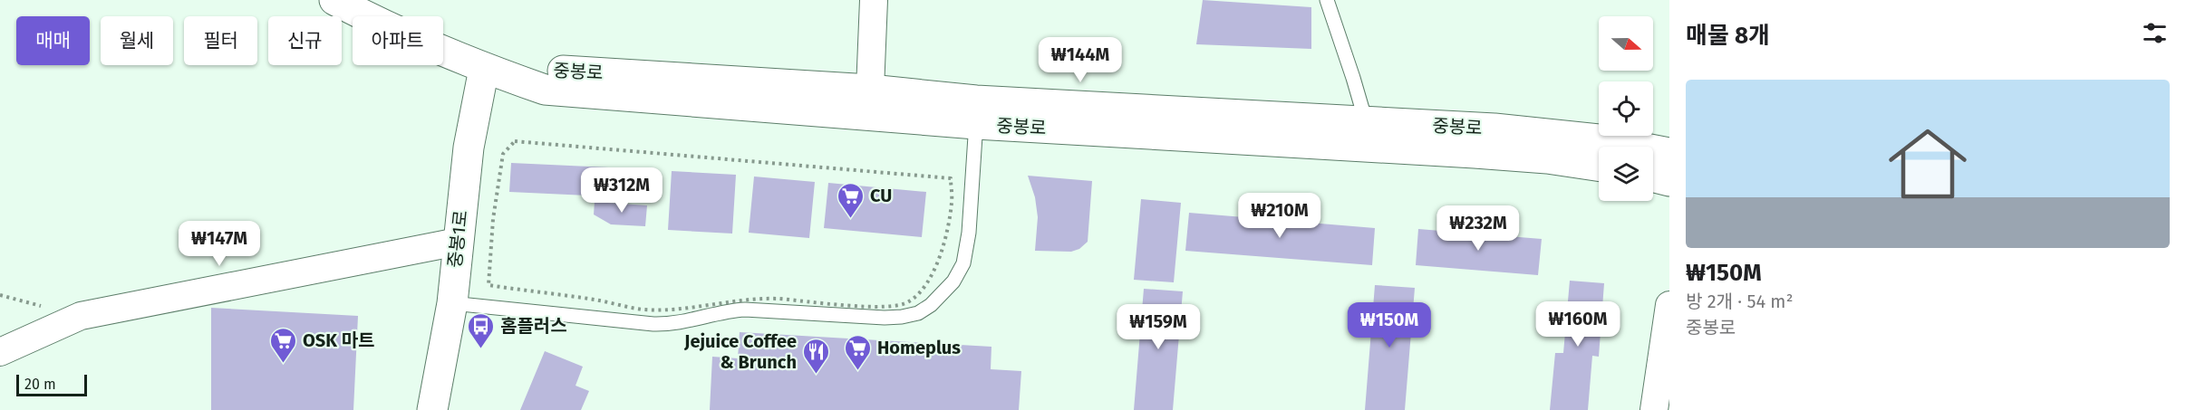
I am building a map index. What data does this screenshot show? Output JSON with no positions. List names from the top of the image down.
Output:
{
  "streets": {
    "street": ["중봉로", "중봉1로"]
  },
  "crossings": [
    ["중봉로", "중봉1로"]
  ],
  "places": {
    "supermarket": ["CU", "OSK 마트", "Homeplus"],
    "bus stop": ["홈플러스"],
    "restaurant": ["Jejuice Coffee & Brunch"]
  },
  "scale_bar": "20 m",
  "north": "right",
  "page": {
    "heading": "매물 8개",
    "chip": [
      "매매",
      "월세",
      "필터",
      "신규",
      "아파트"
    ],
    "price": [
      "₩144M",
      "₩312M",
      "₩210M",
      "₩232M",
      "₩147M",
      "₩160M",
      "₩150M",
      "₩159M"
    ],
    "list": [
      {
        "name": "₩150M",
        "note": "방 2개 · 54 m² · 중봉로"
      }
    ],
    "scale": "20 m"
  }
}
